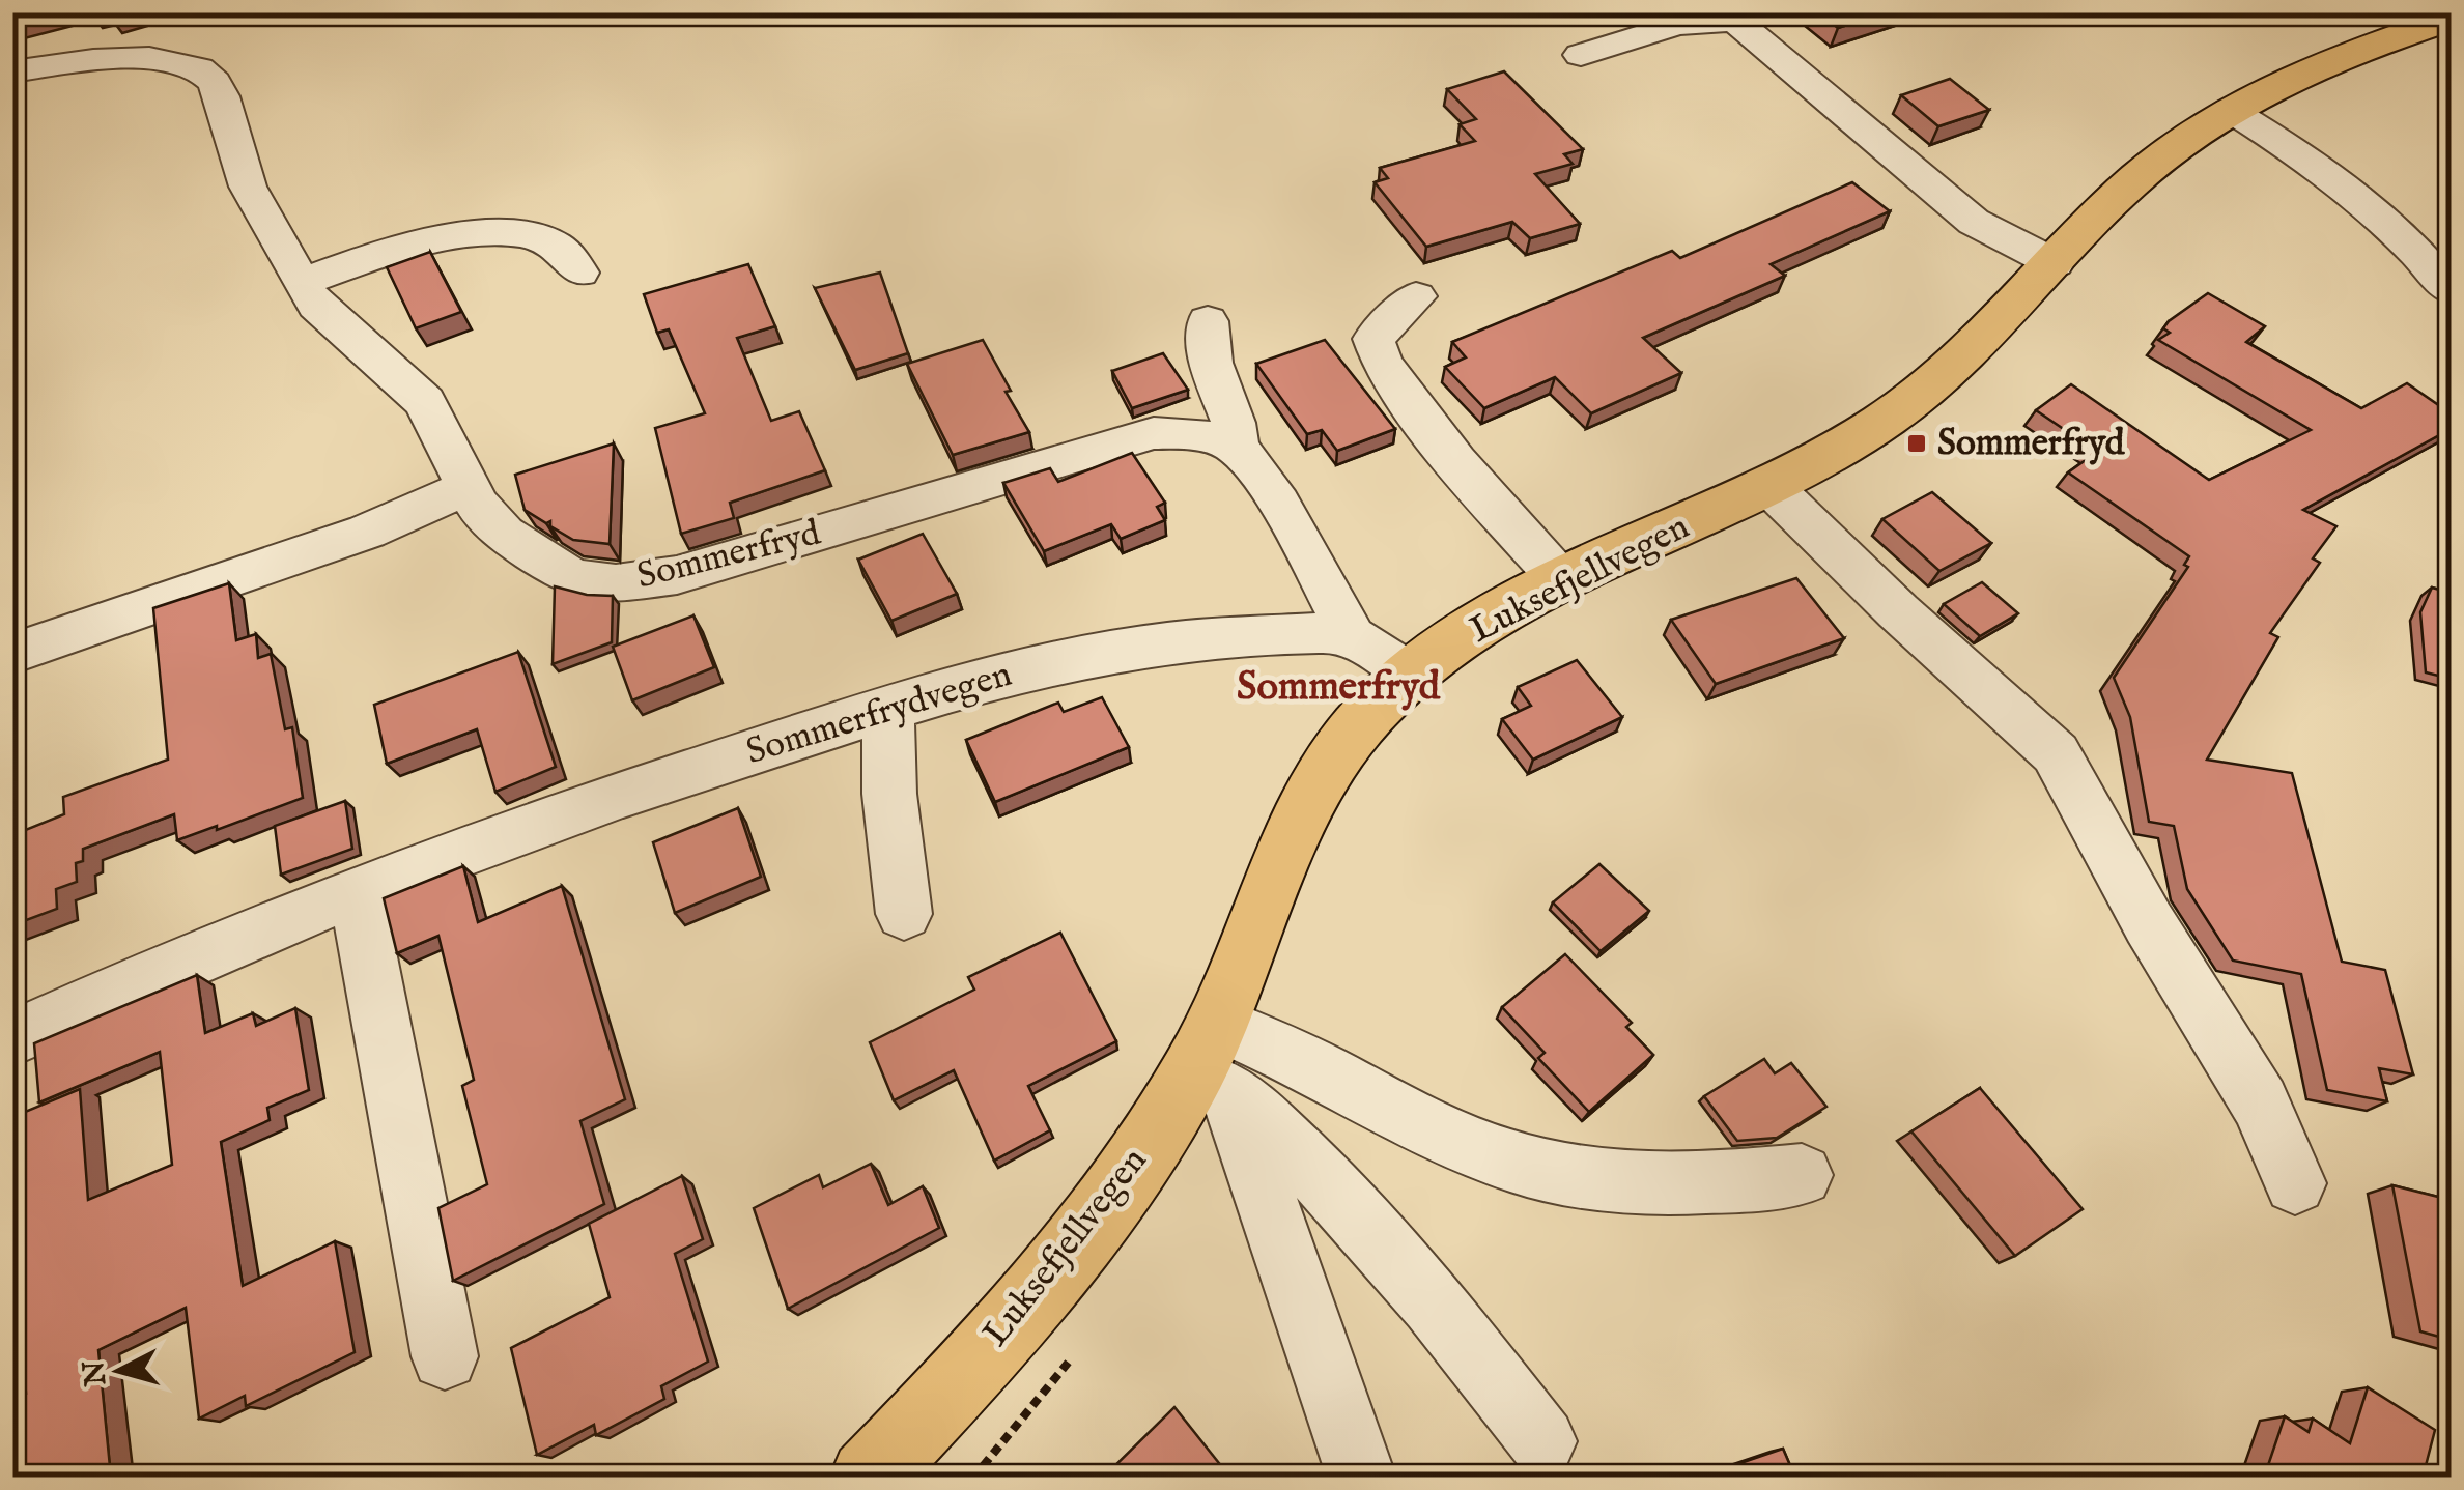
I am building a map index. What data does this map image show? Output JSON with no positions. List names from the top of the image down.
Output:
{
  "streets": {
    "main road": ["Luksefjellvegen"],
    "street": ["Sommerfryd", "Sommerfrydvegen"]
  },
  "districts": ["Sommerfryd"],
  "places": {
    "transit": ["Sommerfryd"]
  },
  "north": "left"
}
